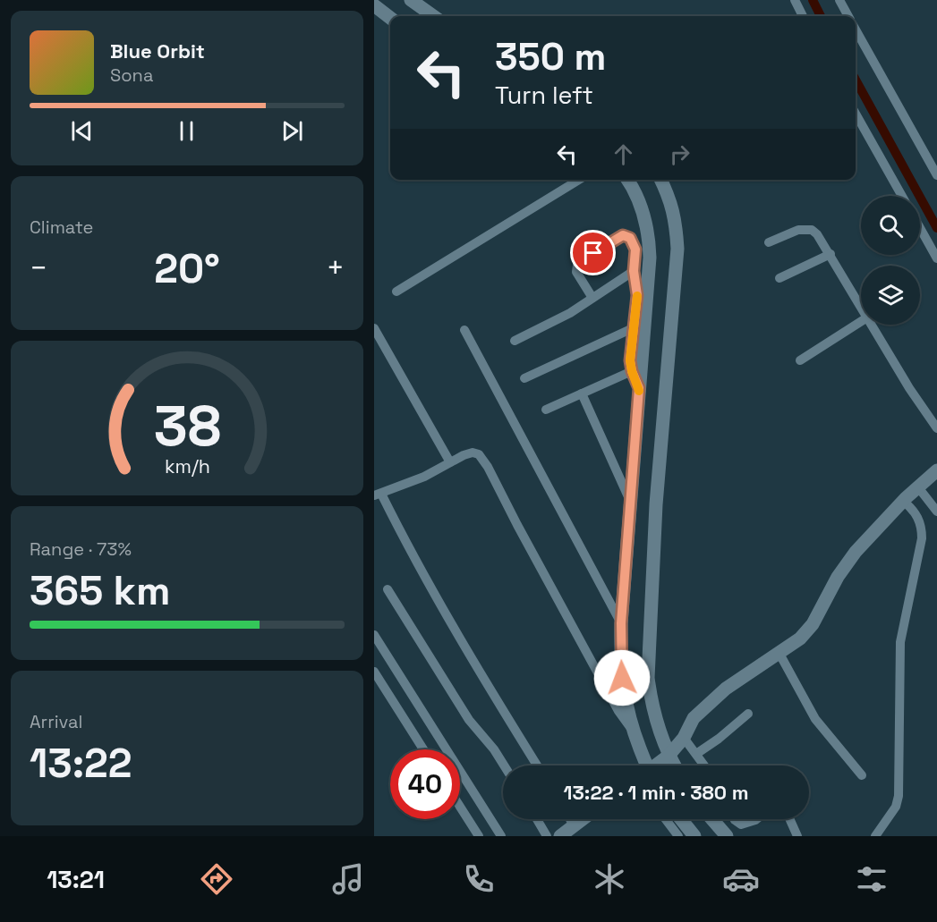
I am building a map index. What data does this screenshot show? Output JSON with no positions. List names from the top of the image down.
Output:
{
  "page": {
    "turn": ["350 m", "Turn left"],
    "song": ["Blue Orbit", "Sona"],
    "tile": [
      "Climate",
      ["Range · 73%", "365 km"],
      ["Arrival", "13:22"]
    ],
    "heat": ["−", "20°", "+"],
    "limit": "40",
    "trip": "13:22 · 1 min · 380 m",
    "tabs": "13:21",
    "gauge": ["38", "km/h"]
  }
}
